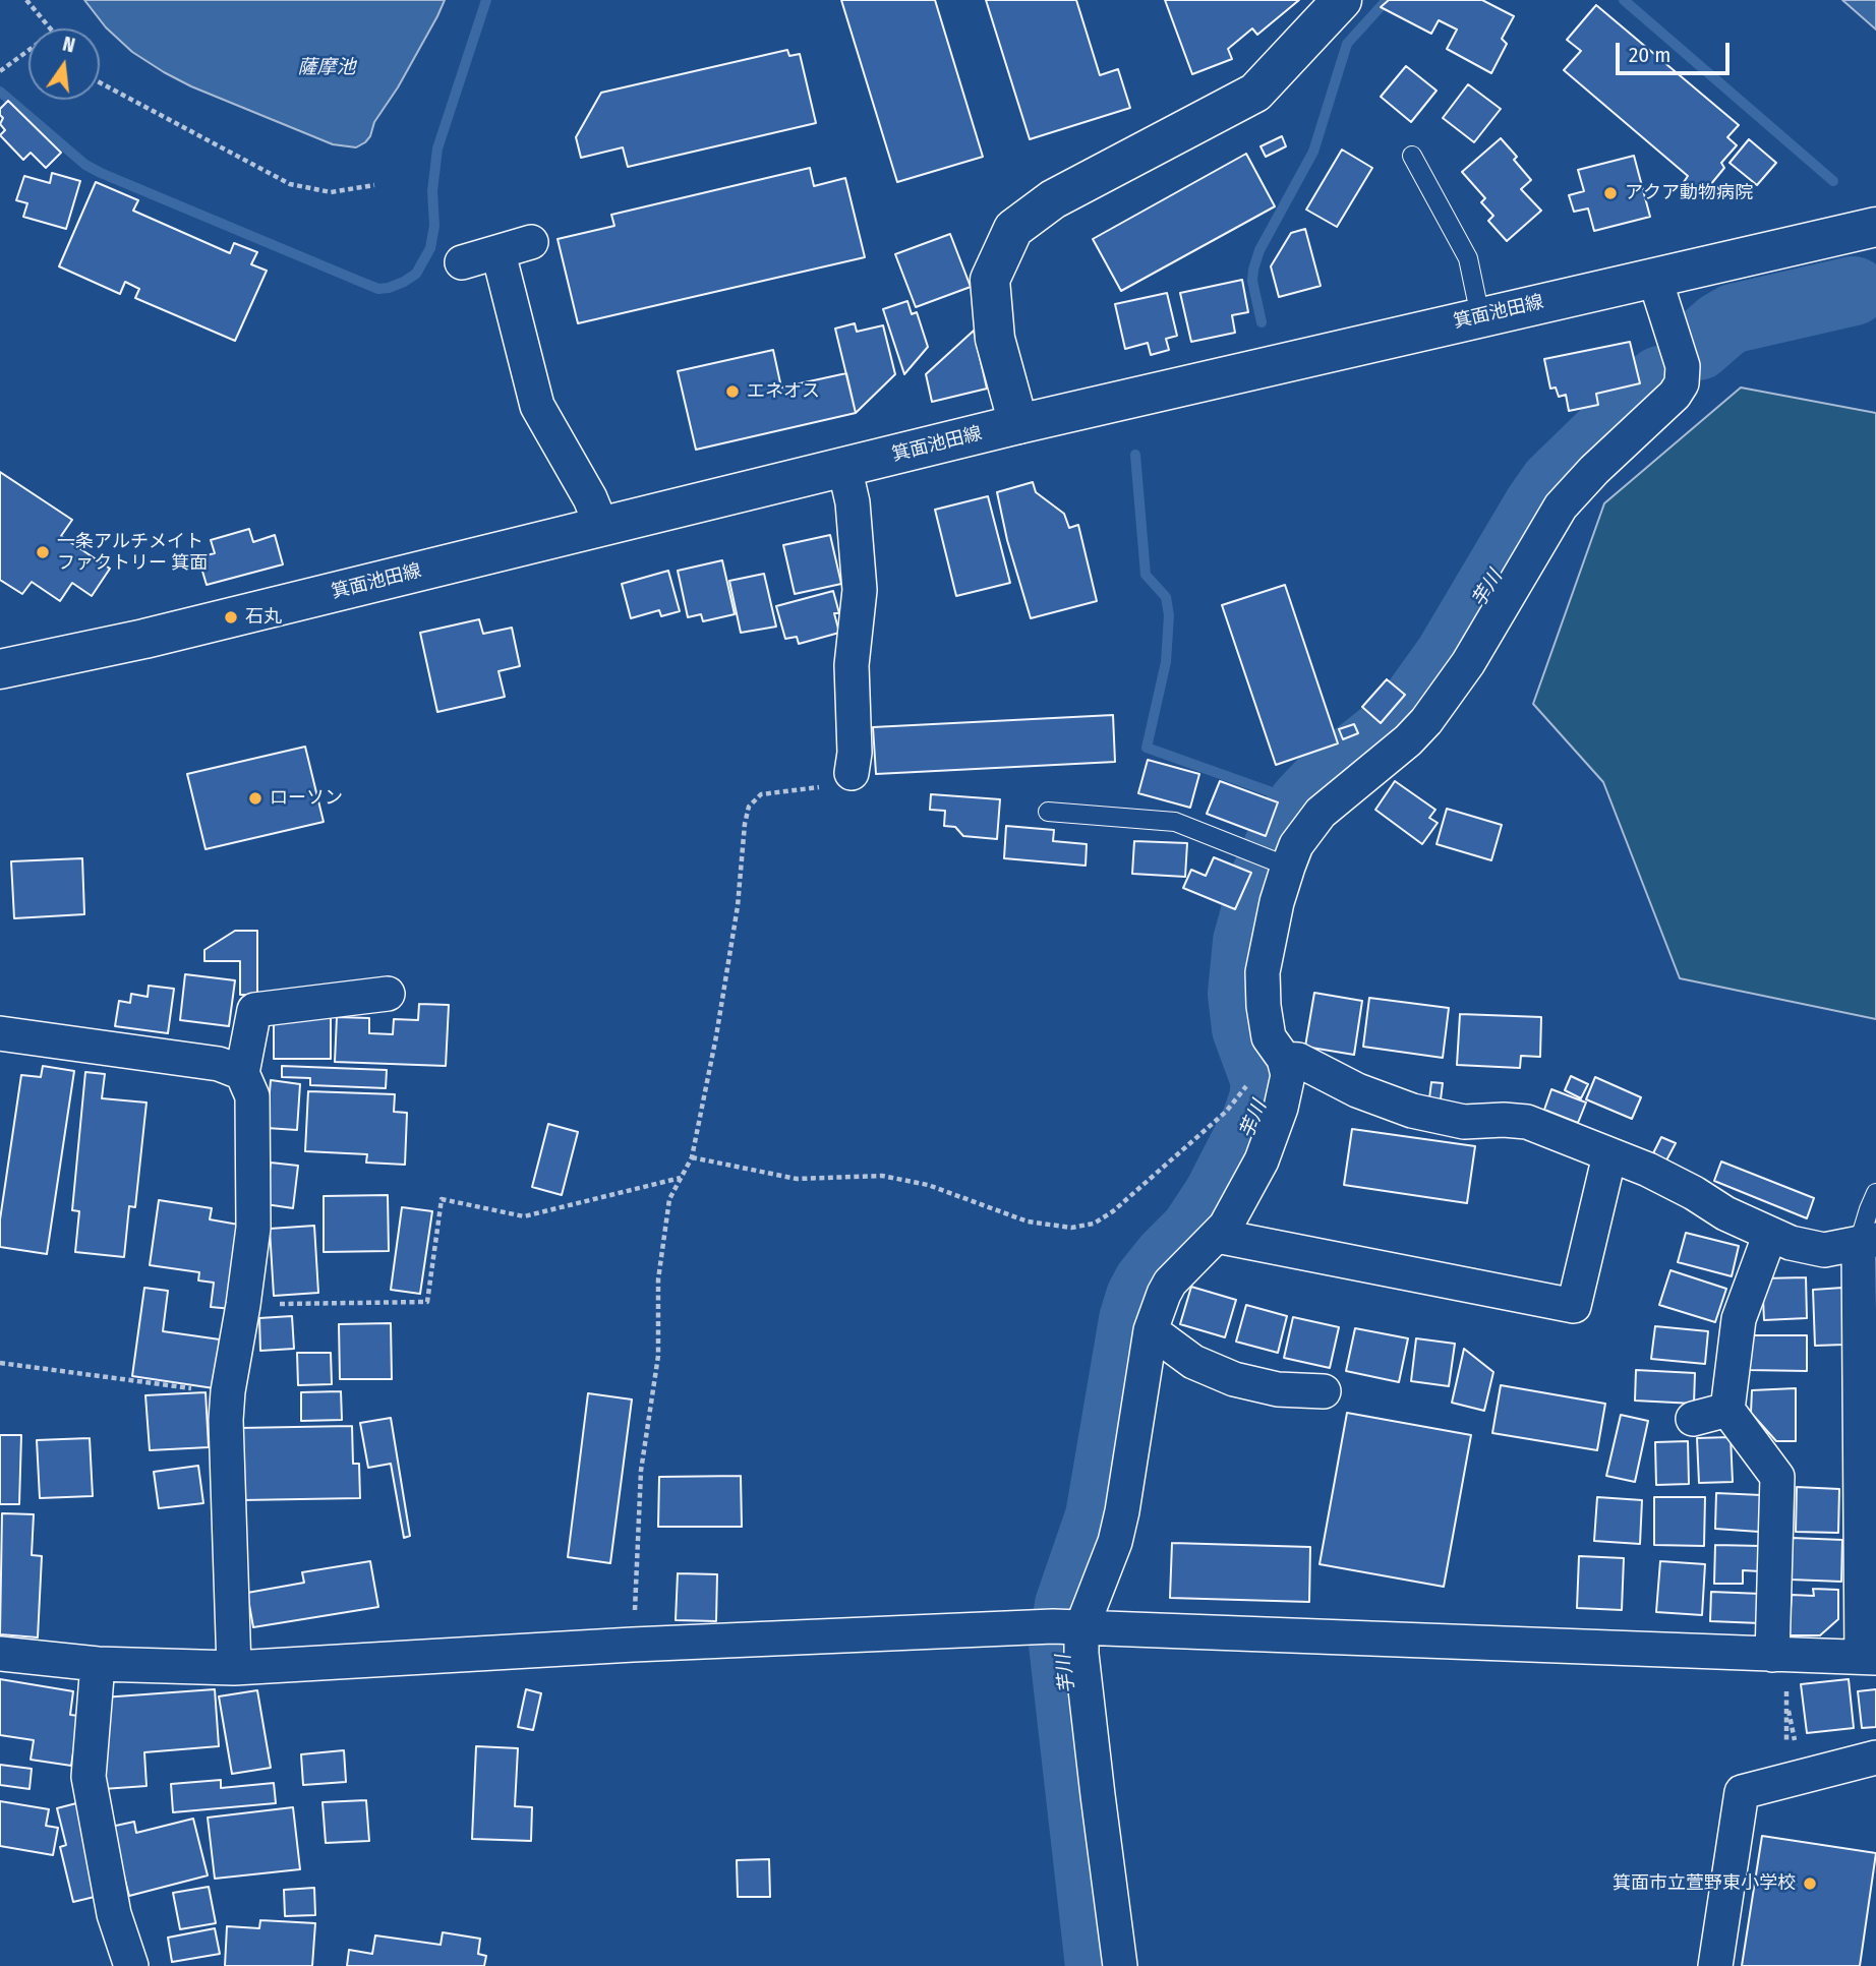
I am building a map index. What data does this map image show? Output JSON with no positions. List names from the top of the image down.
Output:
{
  "streets": {
    "main road": ["箕面池田線"]
  },
  "water": ["薩摩池", "芋川"],
  "places": [
    "アクア動物病院",
    "エネオス",
    "一条アルチメイト ファクトリー 箕面",
    "石丸",
    "ローソン",
    "箕面市立萱野東小学校"
  ],
  "scale_bar": "20 m",
  "north": "top"
}
